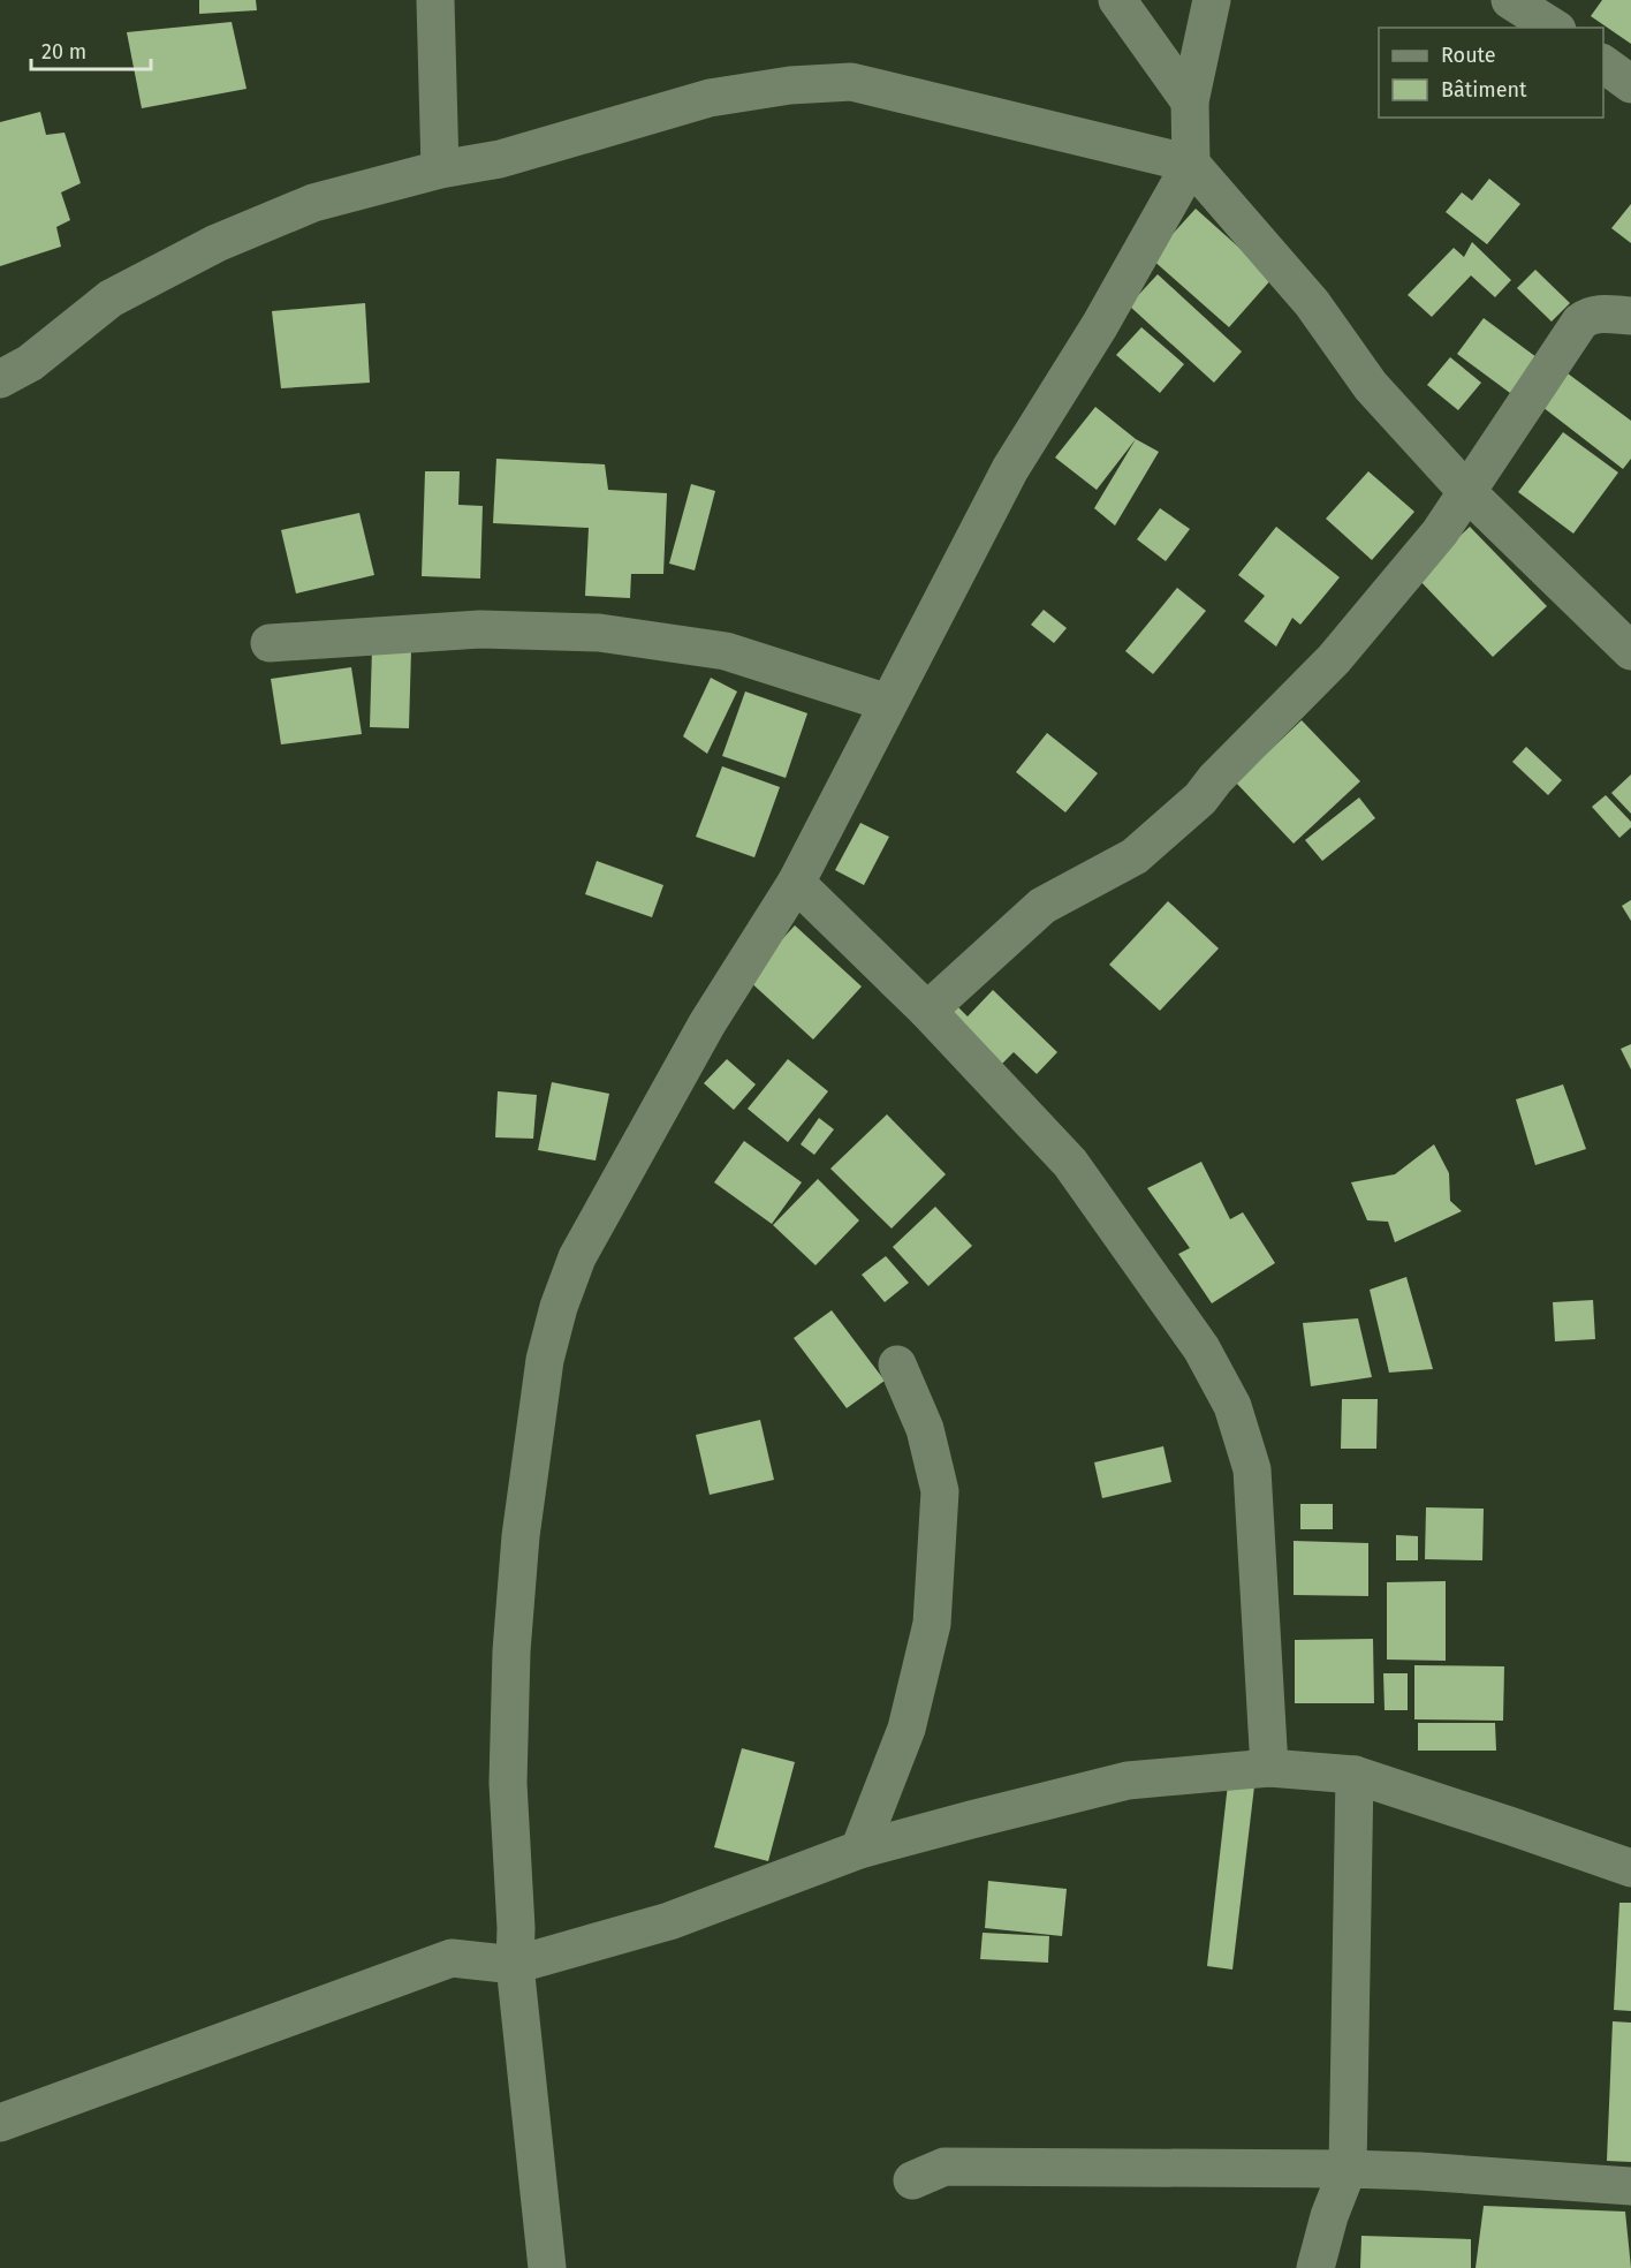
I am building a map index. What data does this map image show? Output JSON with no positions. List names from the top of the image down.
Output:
{
  "legend": ["Route", "Bâtiment"],
  "scale_bar": "20 m"
}
